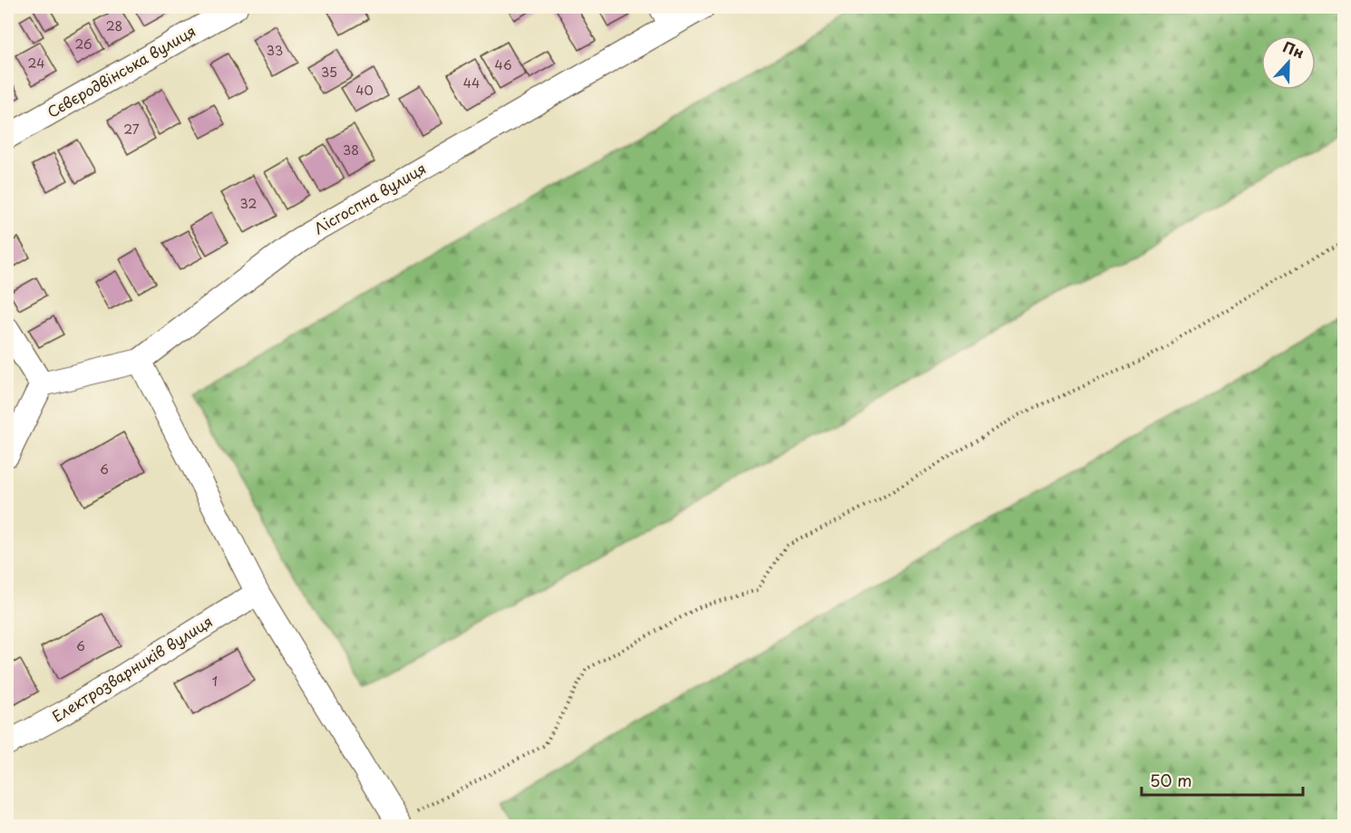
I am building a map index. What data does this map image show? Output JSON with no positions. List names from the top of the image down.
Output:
{
  "streets": {
    "street": ["Сєвєродвінська вулиця", "Лісгоспна вулиця", "Електрозварників вулиця"]
  },
  "house_numbers": [
    "28",
    "26",
    "33",
    "24",
    "46",
    "35",
    "44",
    "40",
    "27",
    "38",
    "32",
    "6",
    "6",
    "1"
  ],
  "scale_bar": "50 m",
  "north": "top"
}
